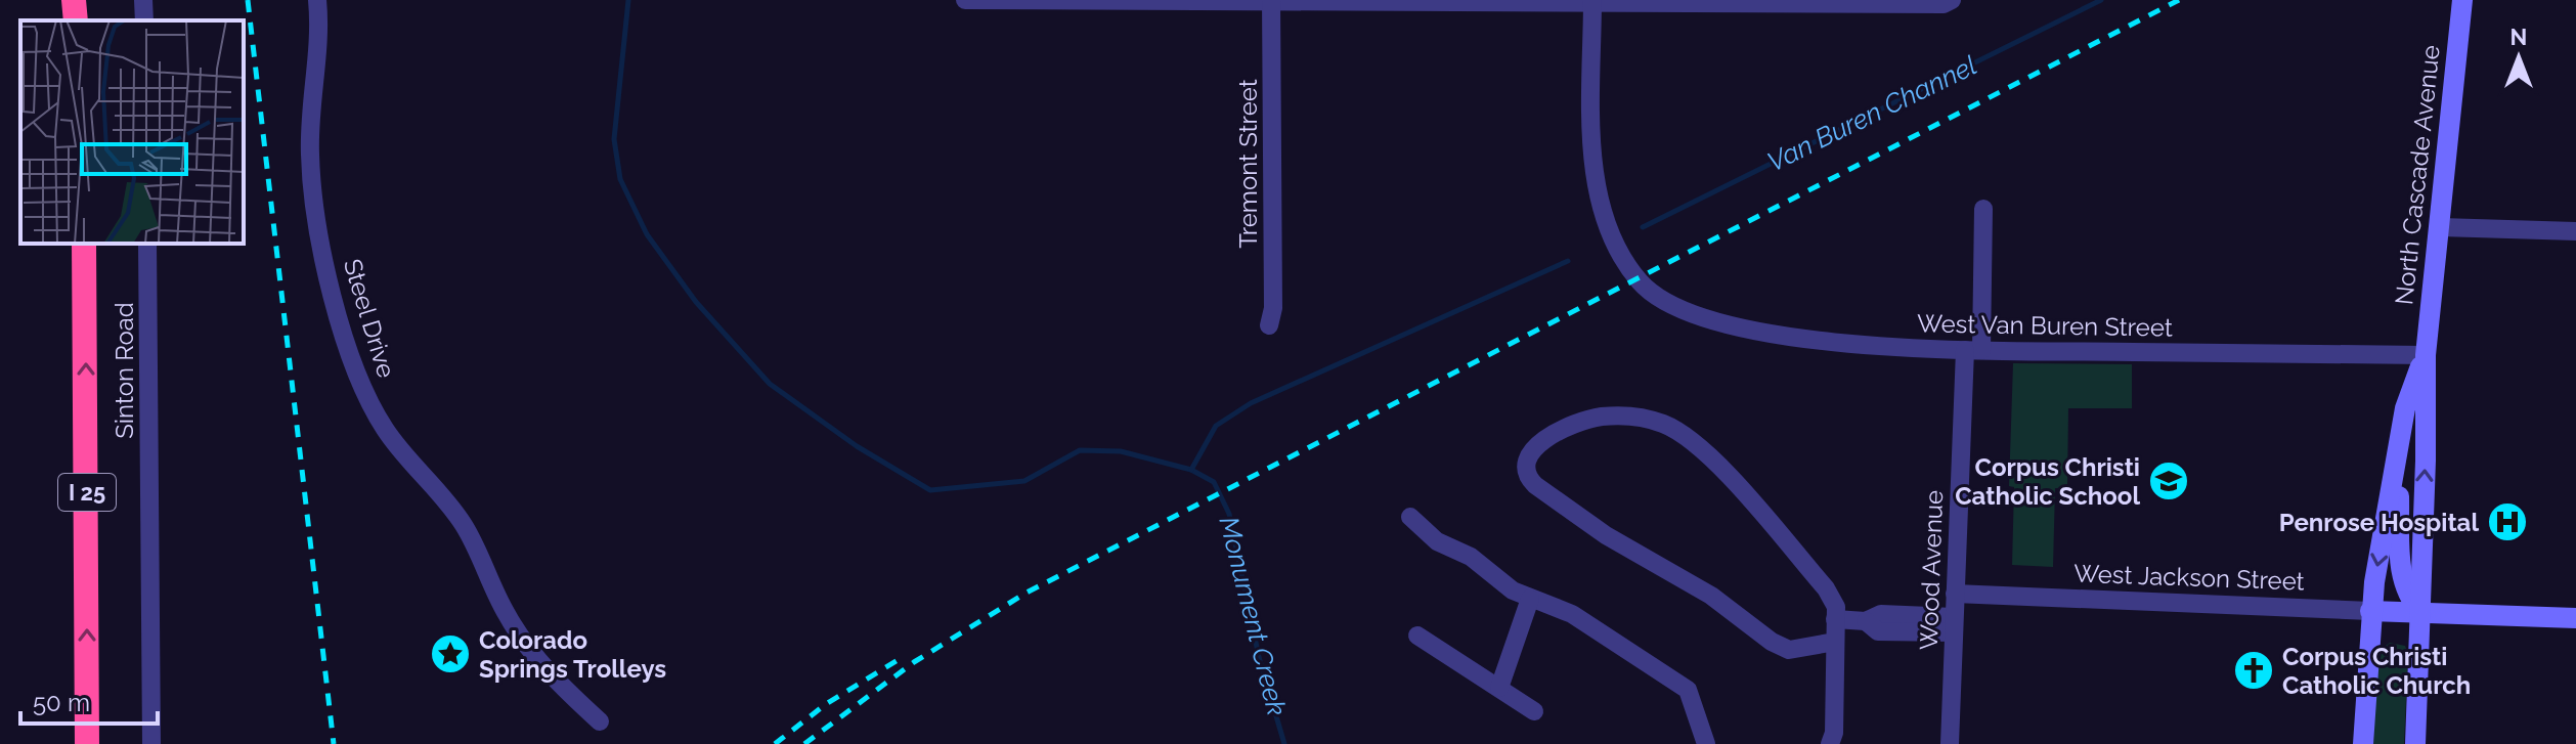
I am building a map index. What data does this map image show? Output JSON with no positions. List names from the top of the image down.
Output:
{
  "streets": {
    "highway": ["I 25"],
    "main road": ["North Cascade Avenue", "West Jackson Street"],
    "street": [
      "Tremont Street",
      "Steel Drive",
      "West Van Buren Street",
      "Sinton Road",
      "Wood Avenue"
    ]
  },
  "crossings": [
    ["North Cascade Avenue", "West Van Buren Street"],
    ["North Cascade Avenue", "West Jackson Street"],
    ["West Van Buren Street", "Wood Avenue"],
    ["Wood Avenue", "West Jackson Street"]
  ],
  "water": ["Van Buren Channel", "Monument Creek"],
  "places": {
    "school or university": ["Corpus Christi Catholic School"],
    "hospital": ["Penrose Hospital"],
    "place": ["Colorado Springs Trolleys"],
    "church": ["Corpus Christi Catholic Church"]
  },
  "scale_bar": "50 m",
  "north": "top"
}
